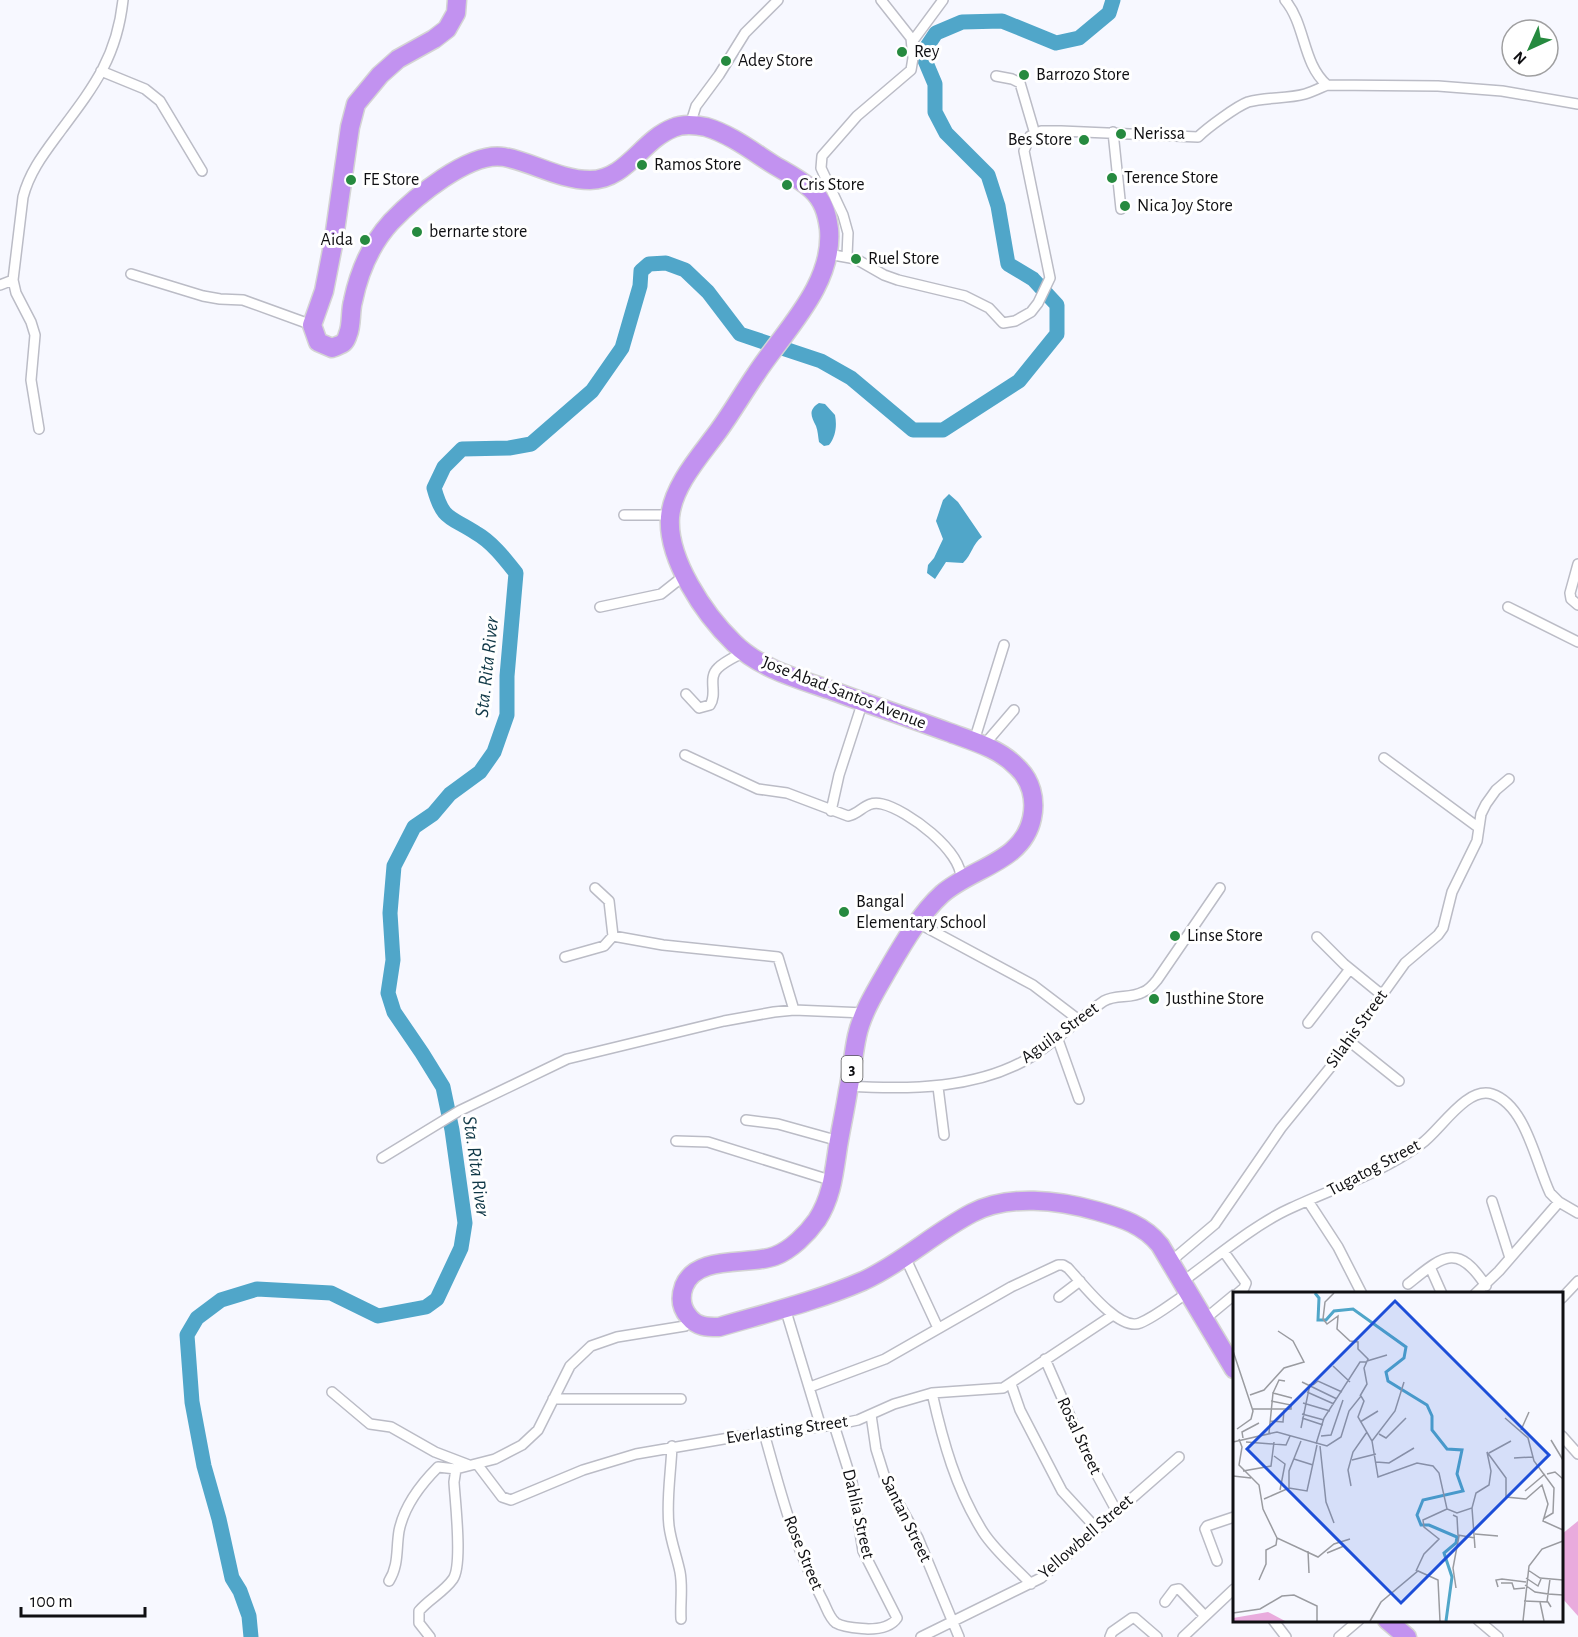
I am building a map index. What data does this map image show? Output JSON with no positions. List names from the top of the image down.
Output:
{
  "streets": {
    "highway": ["Jose Abad Santos Avenue", "3"],
    "street": [
      "Silahis Street",
      "Aguila Street",
      "Tugatog Street",
      "Everlasting Street",
      "Rosal Street",
      "Dahlia Street",
      "Santan Street",
      "Yellowbell Street",
      "Rose Street"
    ]
  },
  "crossings": [
    ["Jose Abad Santos Avenue", "Aguila Street"],
    ["Everlasting Street", "Rosal Street"],
    ["Everlasting Street", "Dahlia Street"],
    ["Everlasting Street", "Santan Street"],
    ["Everlasting Street", "Rose Street"],
    ["Rosal Street", "Yellowbell Street"],
    ["Dahlia Street", "Rose Street"],
    ["Santan Street", "Yellowbell Street"]
  ],
  "water": ["Sta. Rita River"],
  "places": [
    "Rey",
    "Adey Store",
    "Barrozo Store",
    "Nerissa",
    "Bes Store",
    "Ramos Store",
    "Terence Store",
    "FE Store",
    "Cris Store",
    "Nica Joy Store",
    "bernarte store",
    "Aida",
    "Ruel Store",
    "Bangal Elementary School",
    "Linse Store",
    "Justhine Store"
  ],
  "scale_bar": "100 m",
  "north": "bottom left"
}
